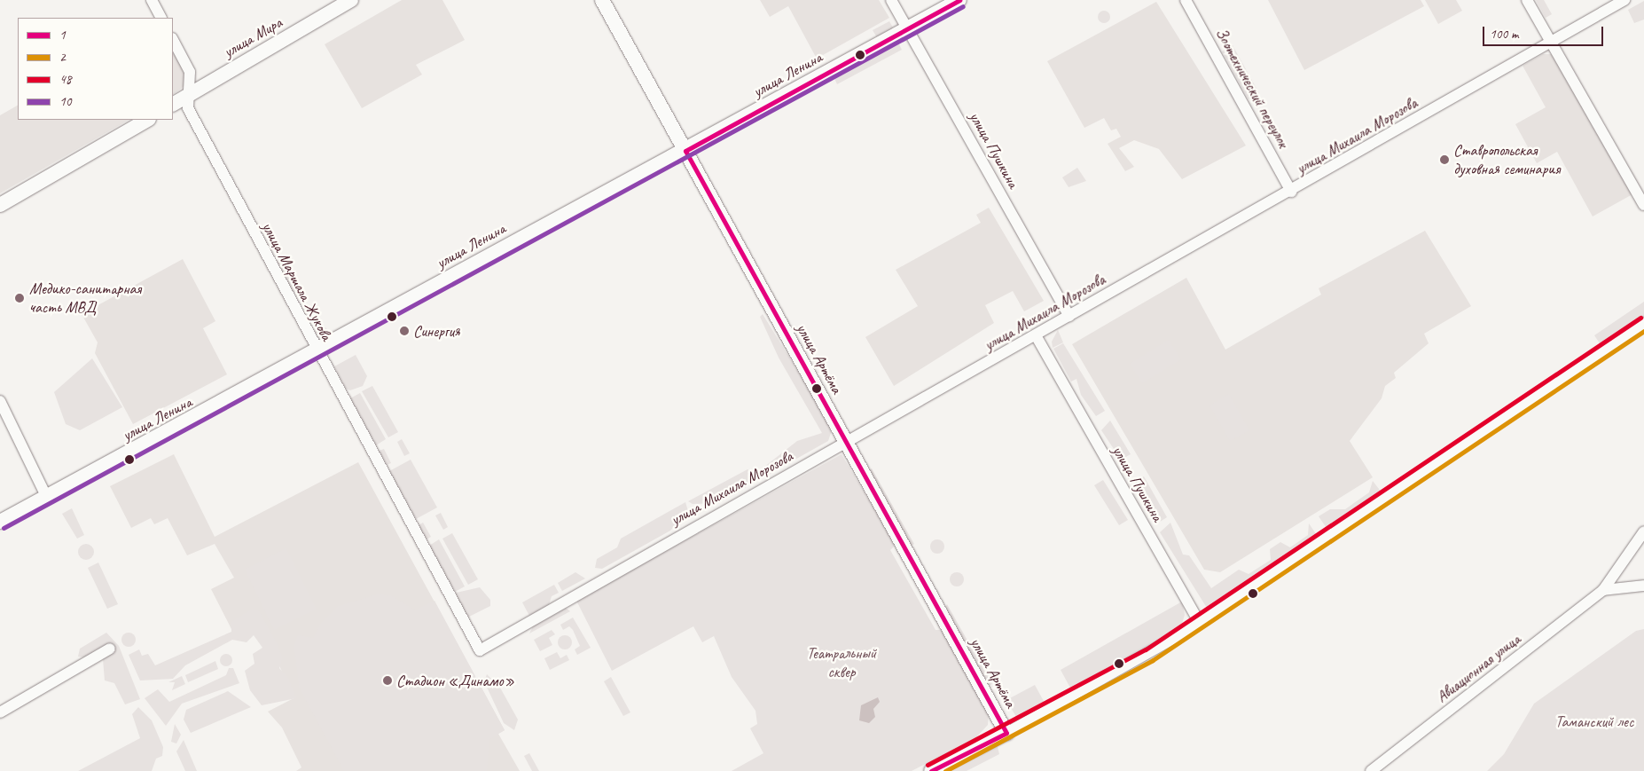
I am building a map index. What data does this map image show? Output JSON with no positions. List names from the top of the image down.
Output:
{
  "streets": {
    "main road": ["улица Мира", "улица Ленина", "улица Артёма"],
    "street": [
      "Зоотехнический переулок",
      "улица Михаила Морозова",
      "улица Пушкина",
      "улица Маршала Жукова",
      "Авиационная улица"
    ]
  },
  "crossings": [
    ["улица Мира", "улица Маршала Жукова"],
    ["улица Ленина", "улица Пушкина"],
    ["улица Ленина", "улица Маршала Жукова"],
    ["улица Ленина", "улица Артёма"],
    ["Зоотехнический переулок", "улица Михаила Морозова"],
    ["улица Михаила Морозова", "улица Пушкина"],
    ["улица Михаила Морозова", "улица Маршала Жукова"],
    ["улица Михаила Морозова", "улица Артёма"]
  ],
  "parks": ["Театральный сквер", "Таманский лес"],
  "places": [
    "Ставропольская духовная семинария",
    "Медико-санитарная часть МВД",
    "Синергия",
    "Стадион «Динамо»"
  ],
  "lines": [
    "transit line 1",
    "transit line 10",
    "transit line 48",
    "transit line 2"
  ],
  "legend": [
    "1",
    "2",
    "48",
    "10"
  ],
  "scale_bar": "100 m"
}
